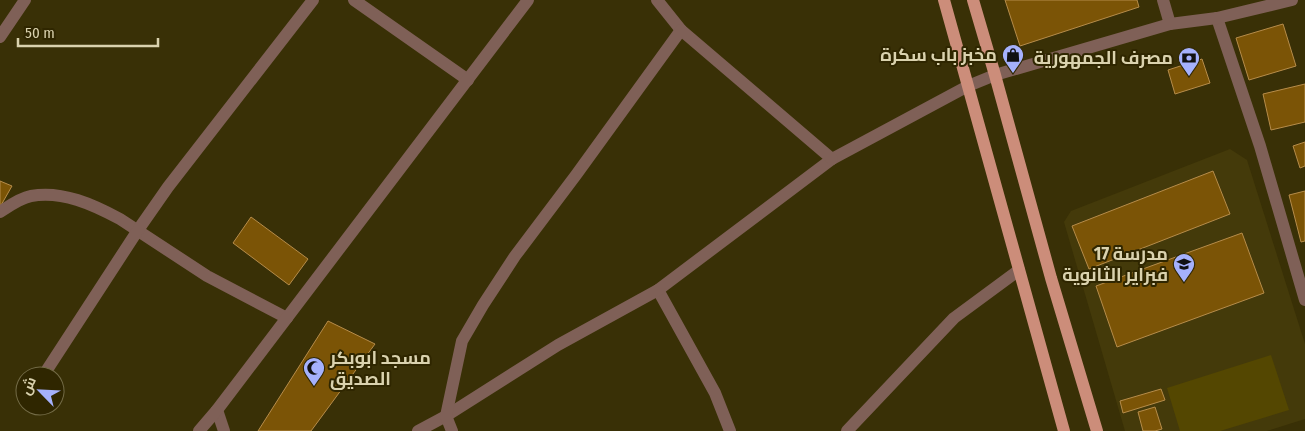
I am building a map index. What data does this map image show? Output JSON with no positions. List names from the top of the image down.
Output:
{
  "places": {
    "shop": ["مخبز باب سكرة"],
    "bank": ["مصرف الجمهورية"],
    "school or university": ["مدرسة 17 فبراير الثانوية"],
    "mosque": ["مسجد ابوبكر الصديق"]
  },
  "scale_bar": "50 m",
  "north": "top left"
}
